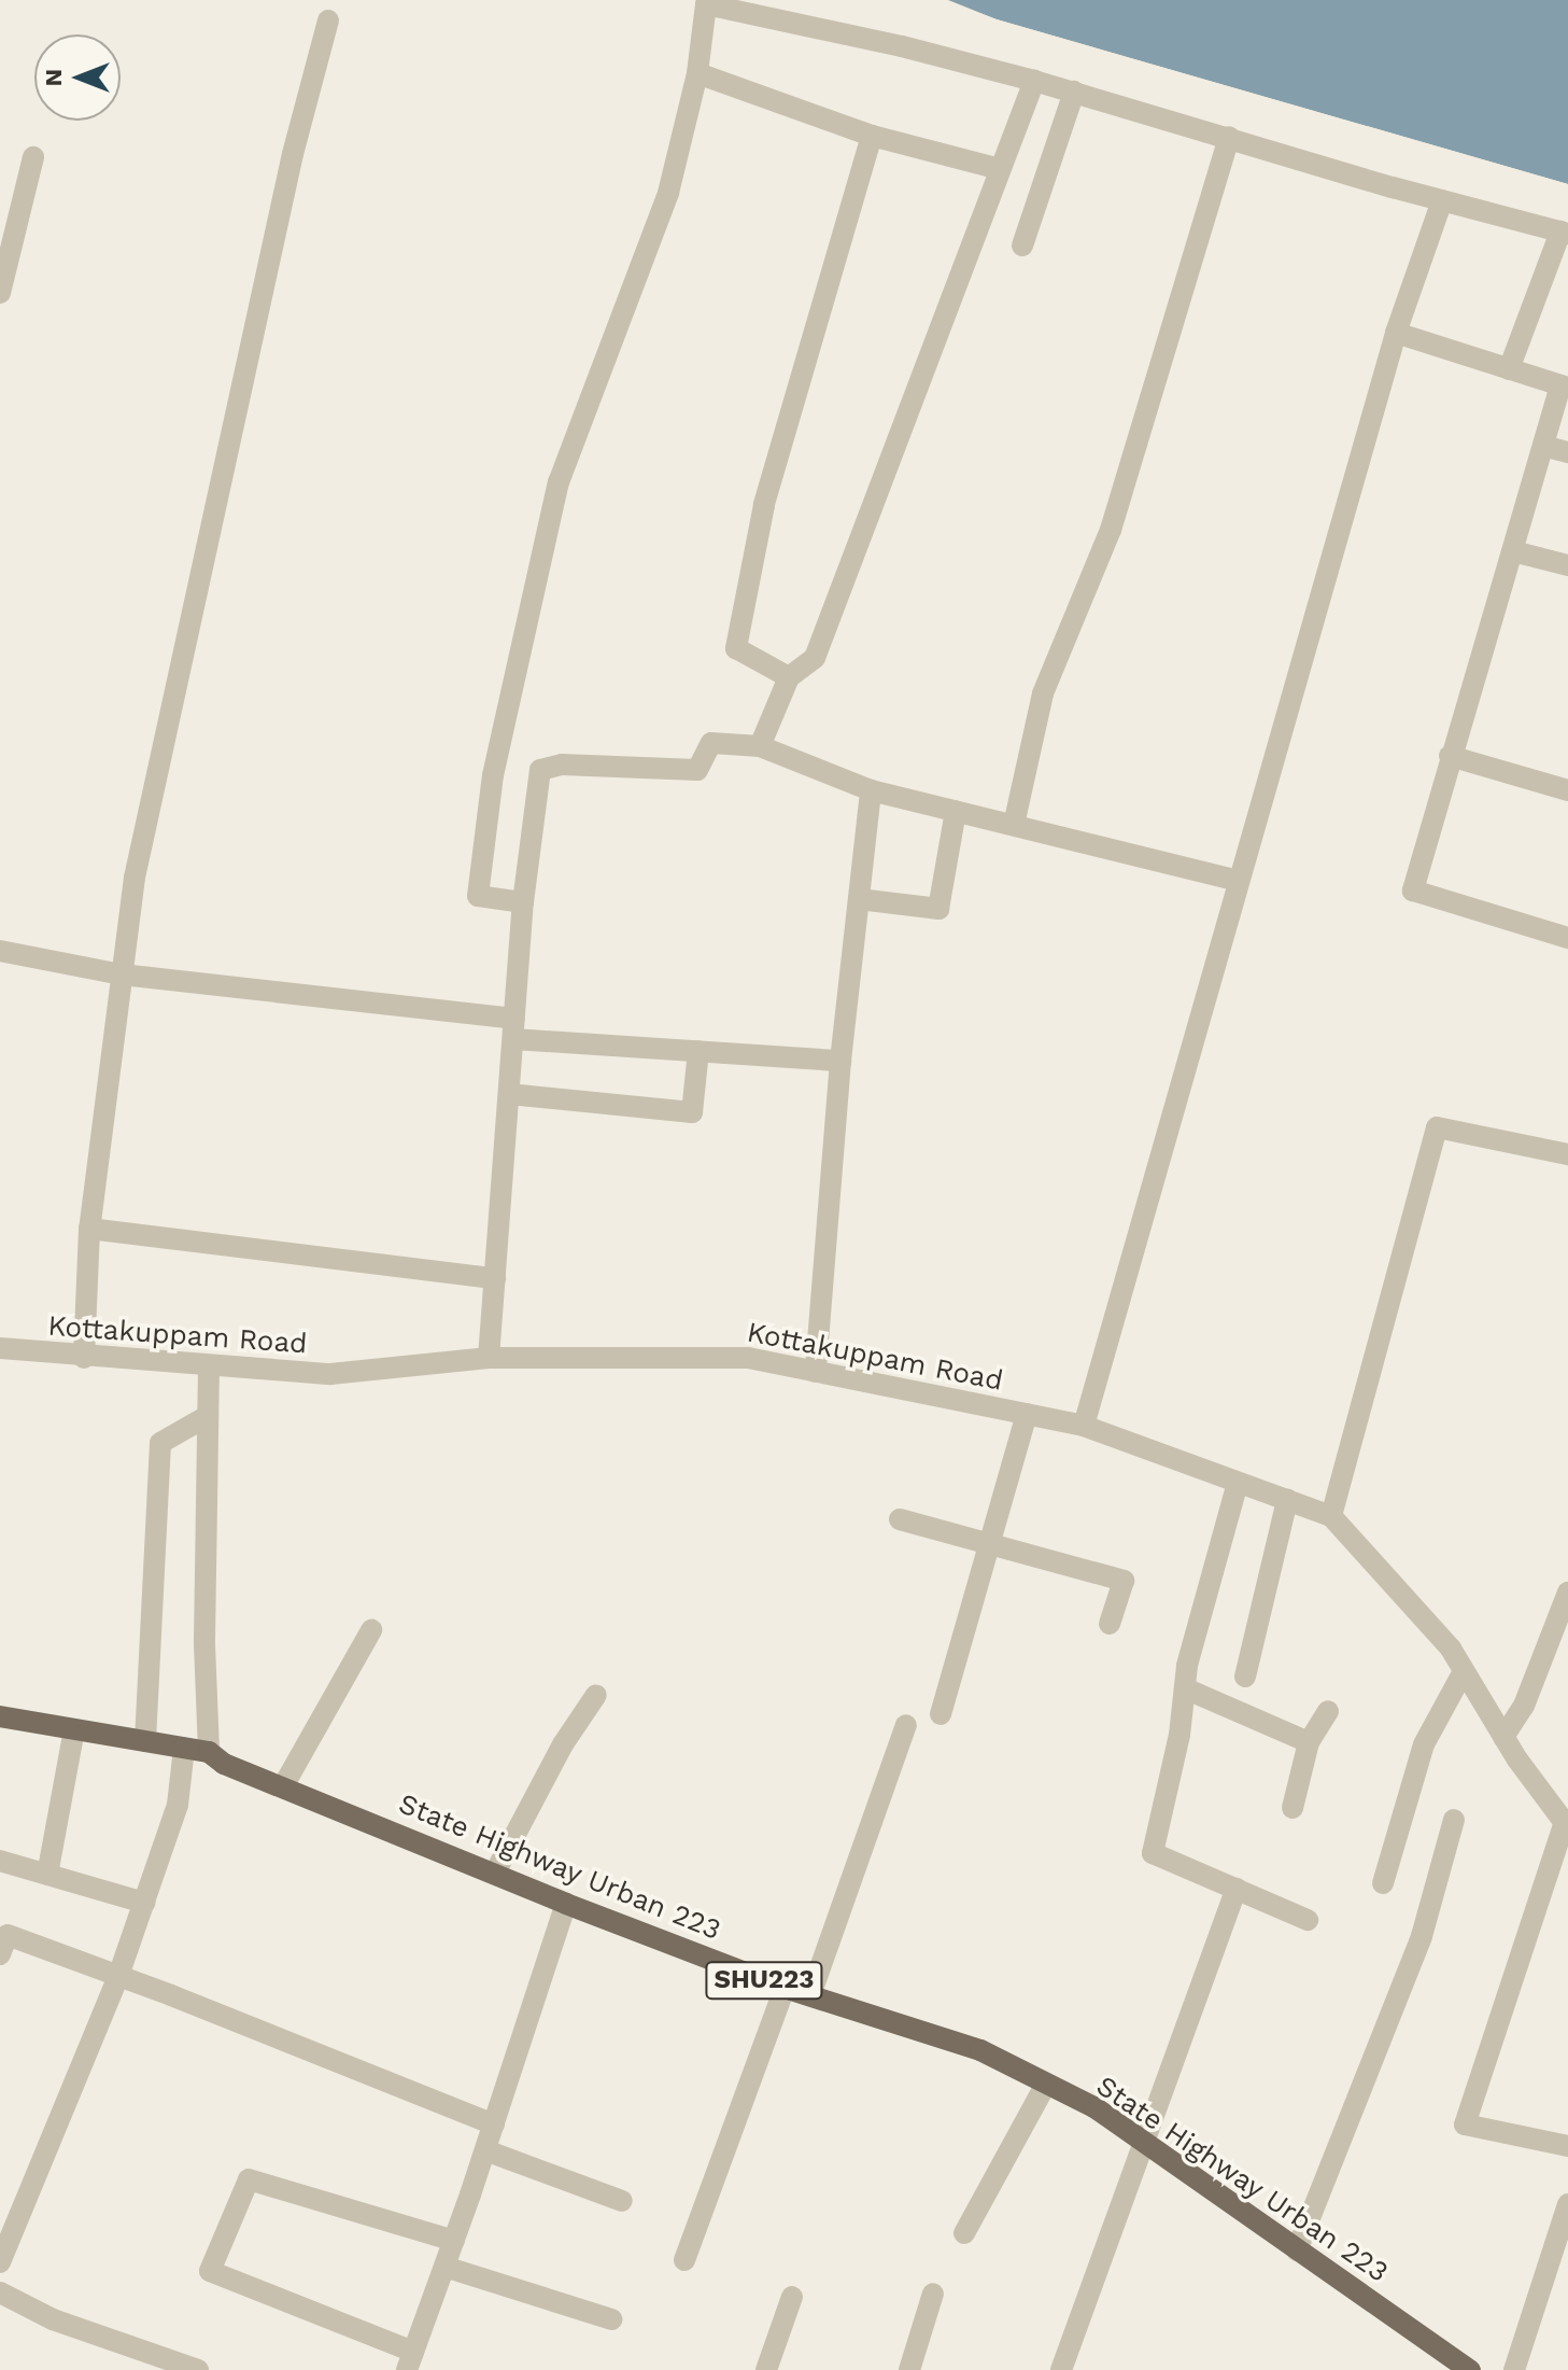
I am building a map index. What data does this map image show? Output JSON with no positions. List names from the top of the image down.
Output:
{
  "streets": {
    "main road": ["State Highway Urban 223", "SHU223"],
    "street": ["Kottakuppam Road"]
  },
  "north": "left"
}
